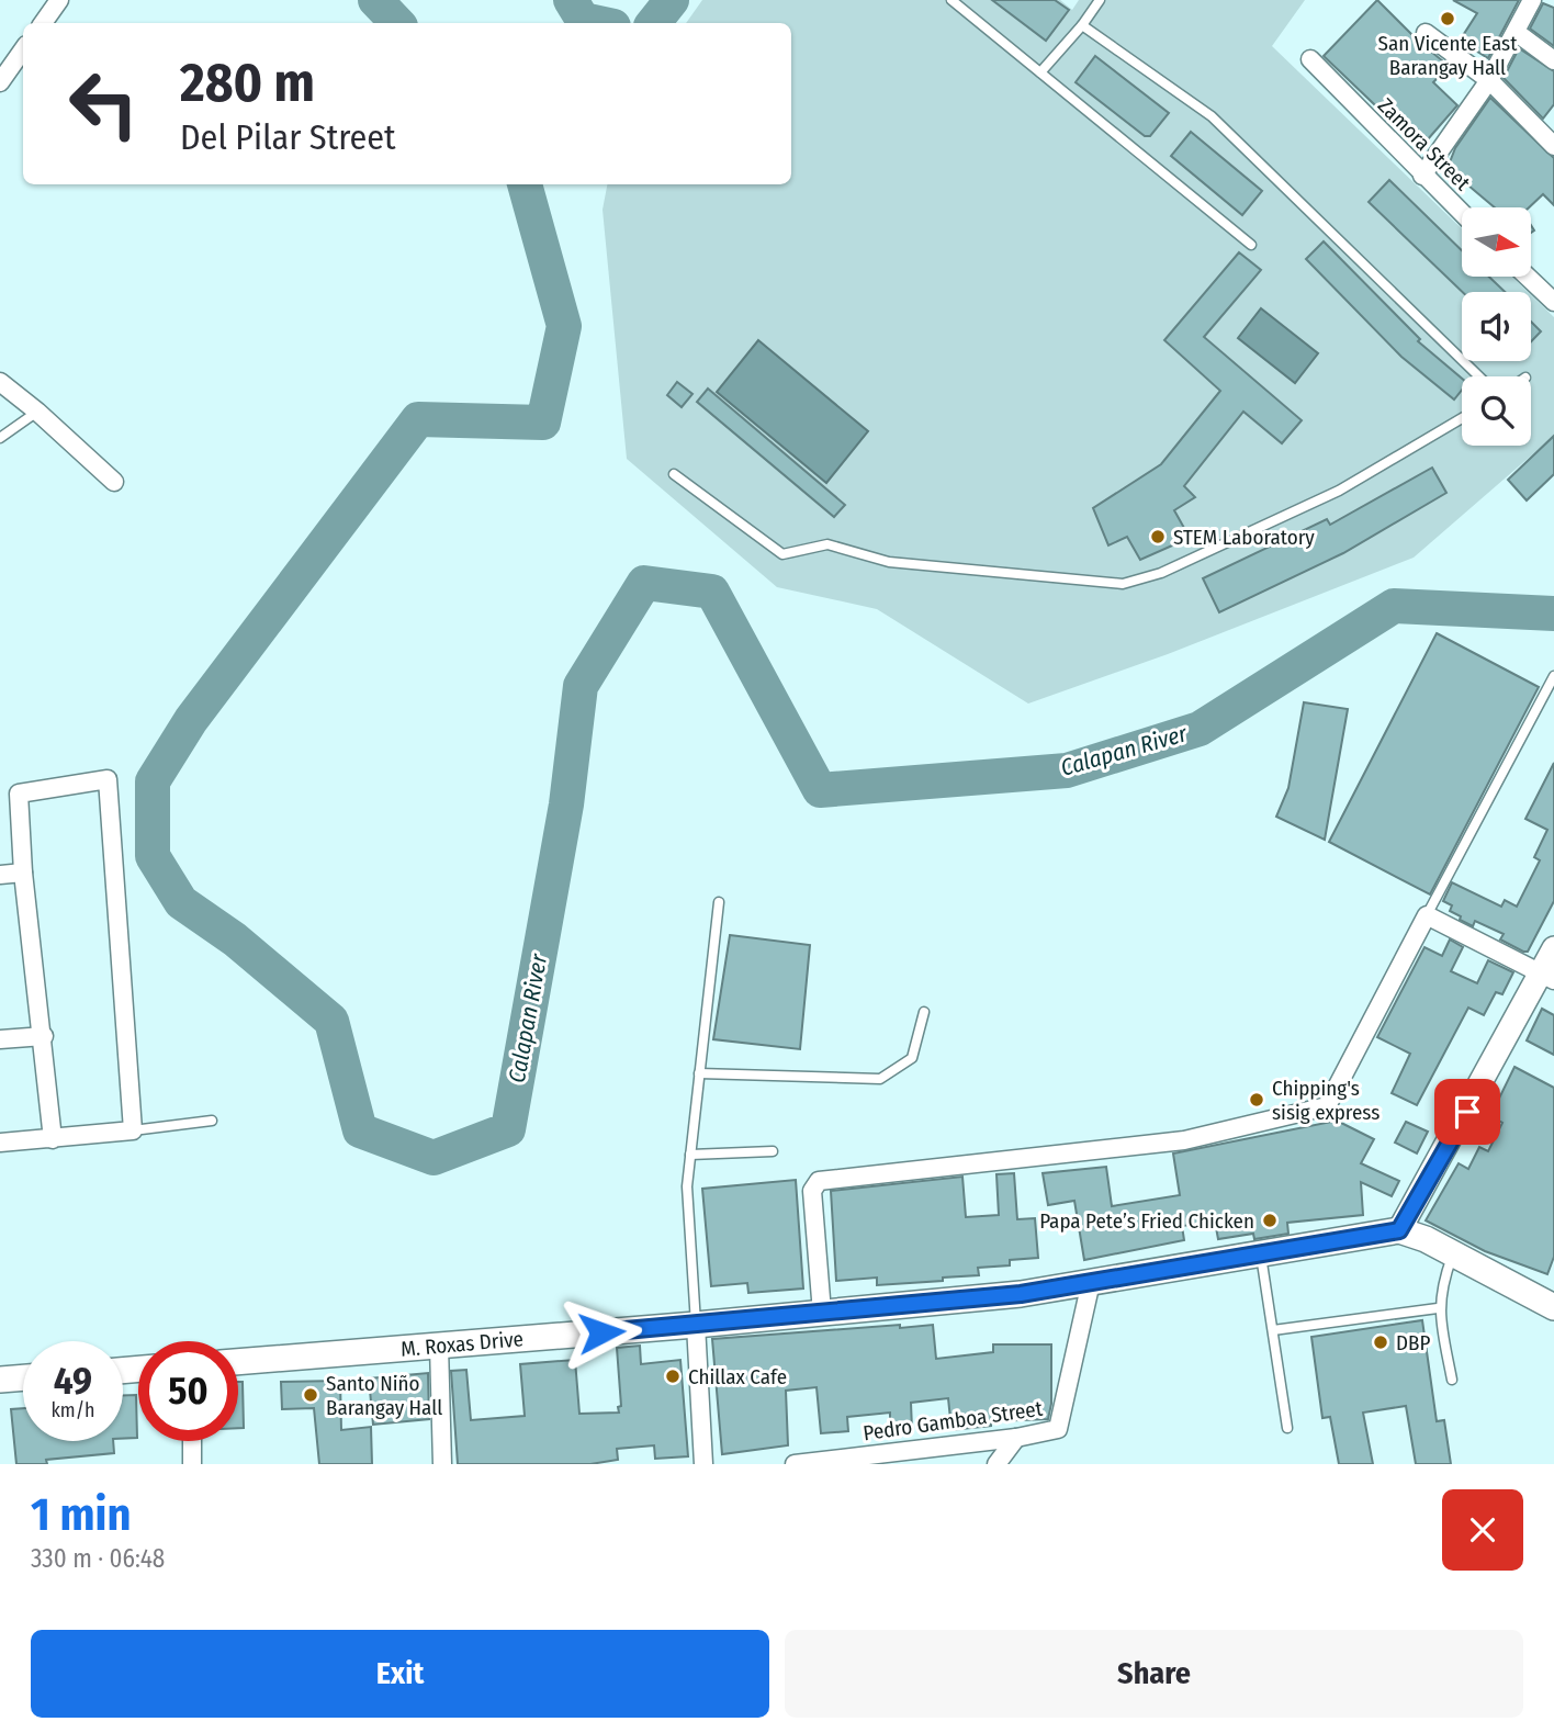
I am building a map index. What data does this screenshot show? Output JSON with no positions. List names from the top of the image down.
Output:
{
  "streets": {
    "main road": ["M. Roxas Drive"],
    "street": ["Zamora Street", "Pedro Gamboa Street"]
  },
  "crossings": [
    ["M. Roxas Drive", "Pedro Gamboa Street"]
  ],
  "water": ["Calapan River"],
  "places": [
    "San Vicente East Barangay Hall",
    "STEM Laboratory",
    "Chipping's sisig express",
    "Papa Pete’s Fried Chicken",
    "DBP",
    "Chillax Cafe",
    "Santo Niño Barangay Hall"
  ],
  "north": "right",
  "page": {
    "turn": ["280 m", "Del Pilar Street"],
    "speed": "49 km/h",
    "limit": "50",
    "heading": ["1 min", "330 m · 06:48"],
    "buttons": ["Exit", "Share"]
  }
}
